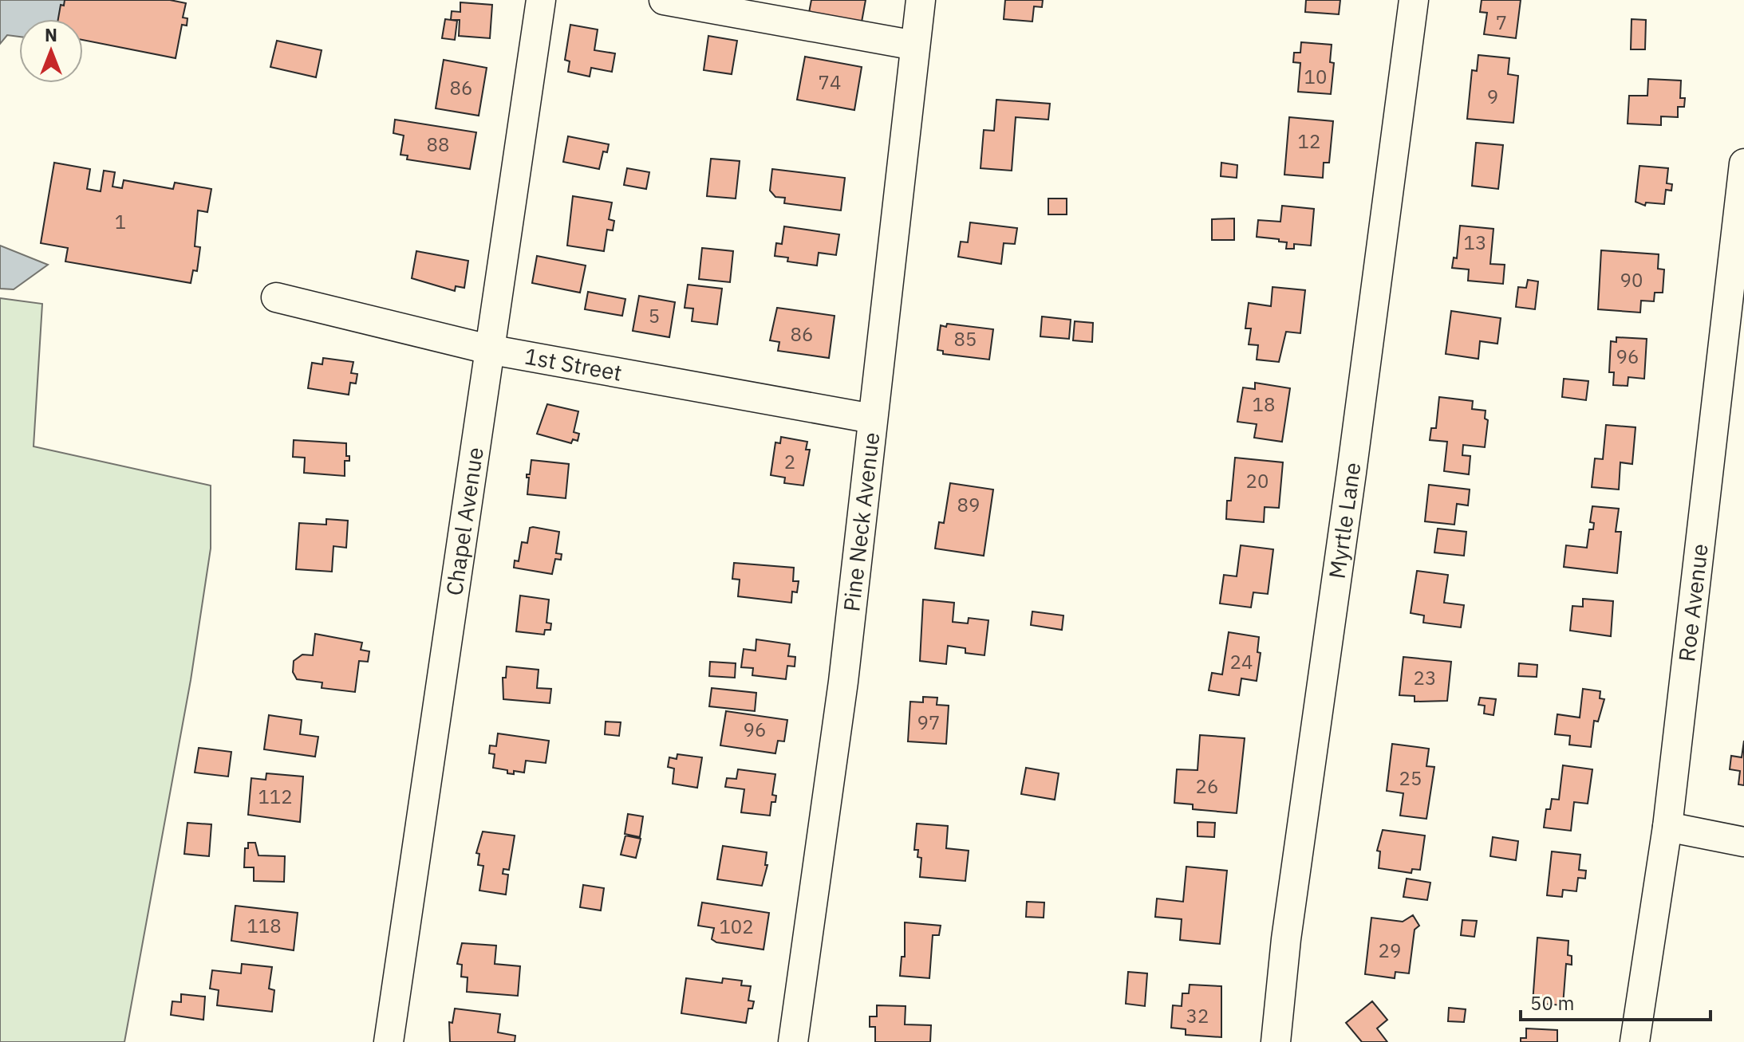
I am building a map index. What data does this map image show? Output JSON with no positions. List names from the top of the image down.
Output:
{
  "streets": {
    "street": [
      "1st Street",
      "Chapel Avenue",
      "Pine Neck Avenue",
      "Myrtle Lane",
      "Roe Avenue"
    ]
  },
  "crossings": [
    ["1st Street", "Chapel Avenue"],
    ["1st Street", "Pine Neck Avenue"]
  ],
  "house_numbers": [
    "7",
    "10",
    "74",
    "86",
    "9",
    "12",
    "88",
    "1",
    "13",
    "90",
    "5",
    "86",
    "85",
    "96",
    "18",
    "2",
    "20",
    "89",
    "24",
    "23",
    "97",
    "96",
    "25",
    "26",
    "112",
    "118",
    "102",
    "29",
    "32"
  ],
  "scale_bar": "50 m",
  "north": "top"
}
